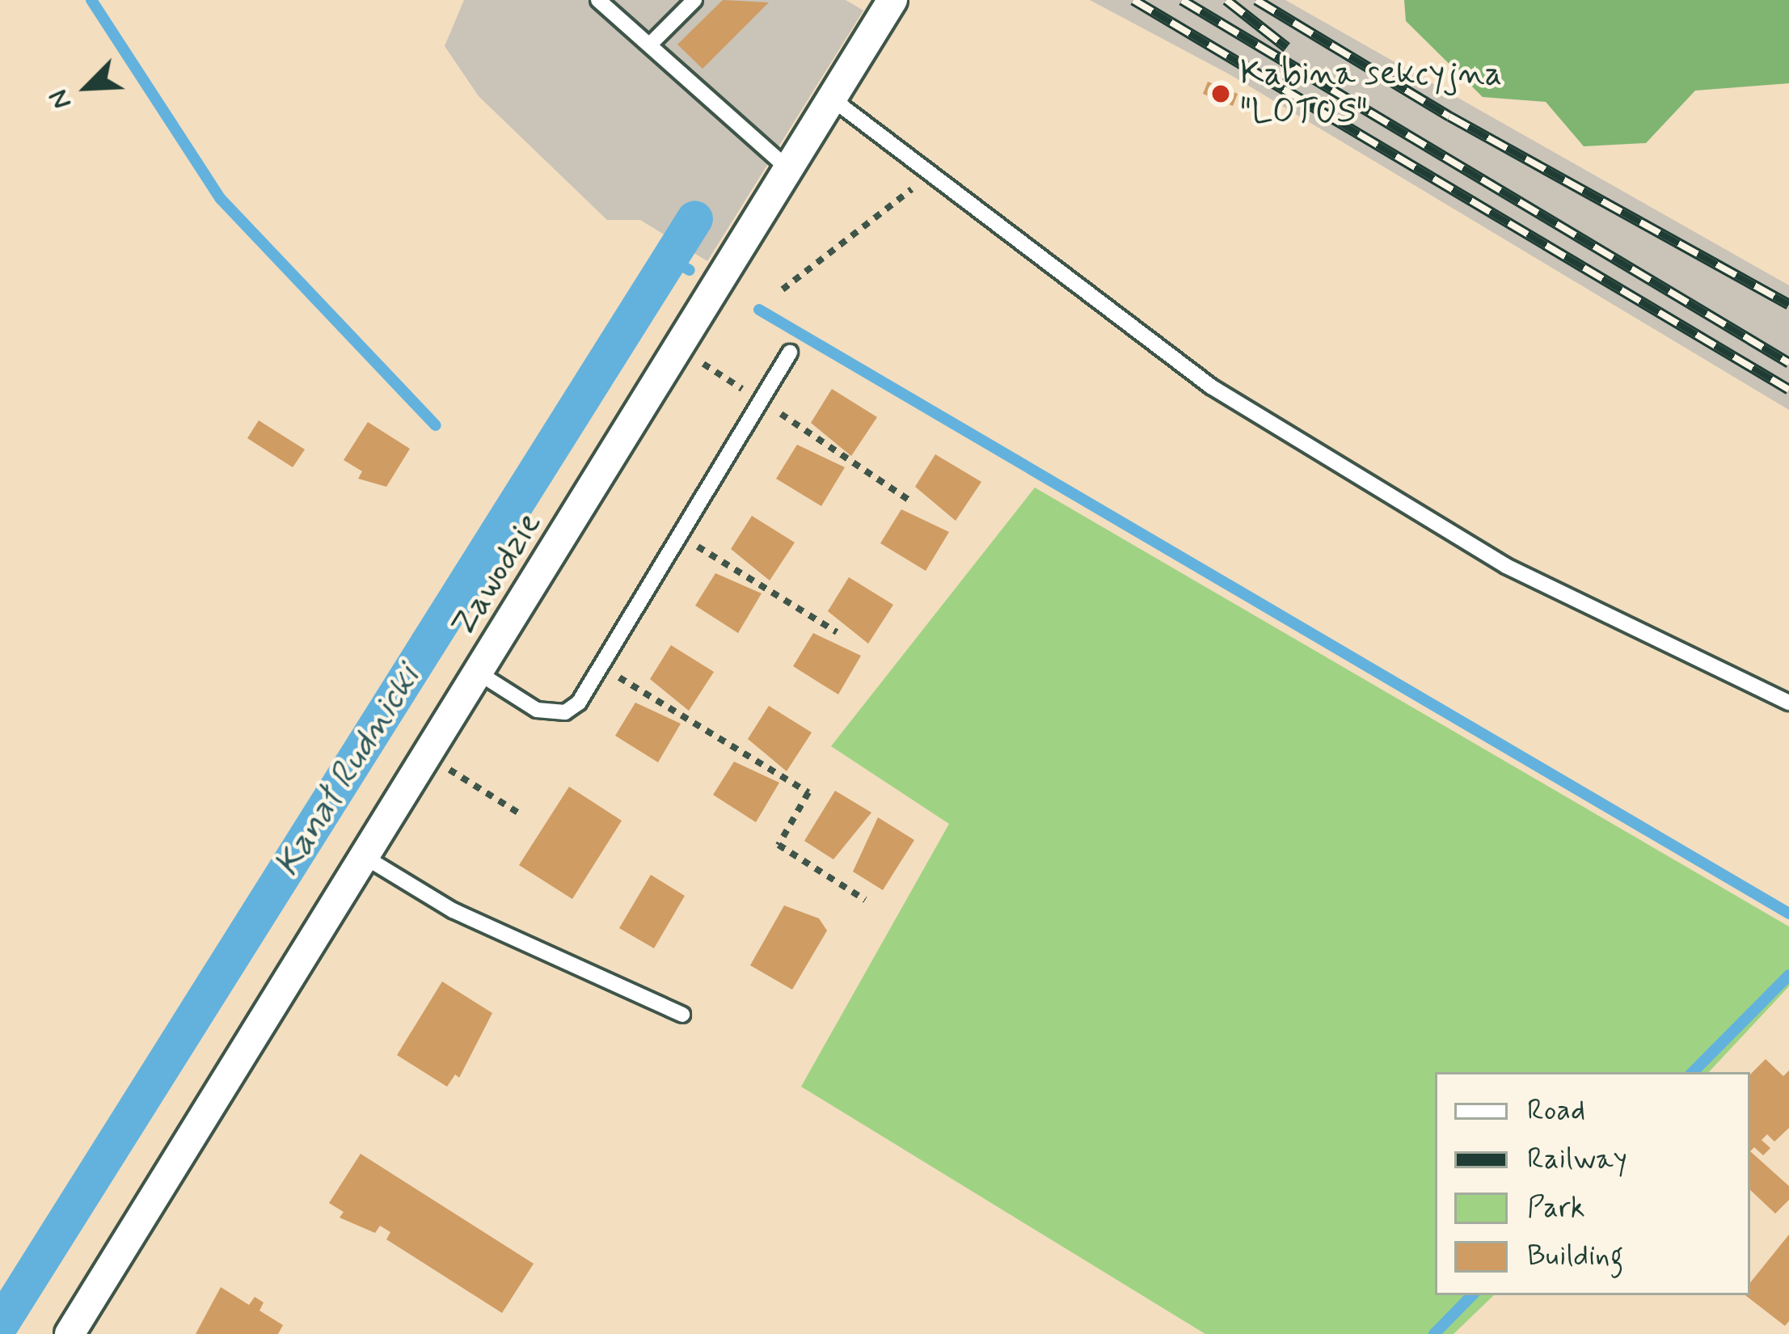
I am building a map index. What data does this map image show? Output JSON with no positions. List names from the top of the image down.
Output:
{
  "streets": {
    "street": ["Zawodzie"]
  },
  "water": ["Kanał Rudnicki"],
  "places": ["Kabina sekcyjna \"LOTOS\""],
  "legend": [
    "Road",
    "Railway",
    "Park",
    "Building"
  ],
  "north": "bottom left"
}
